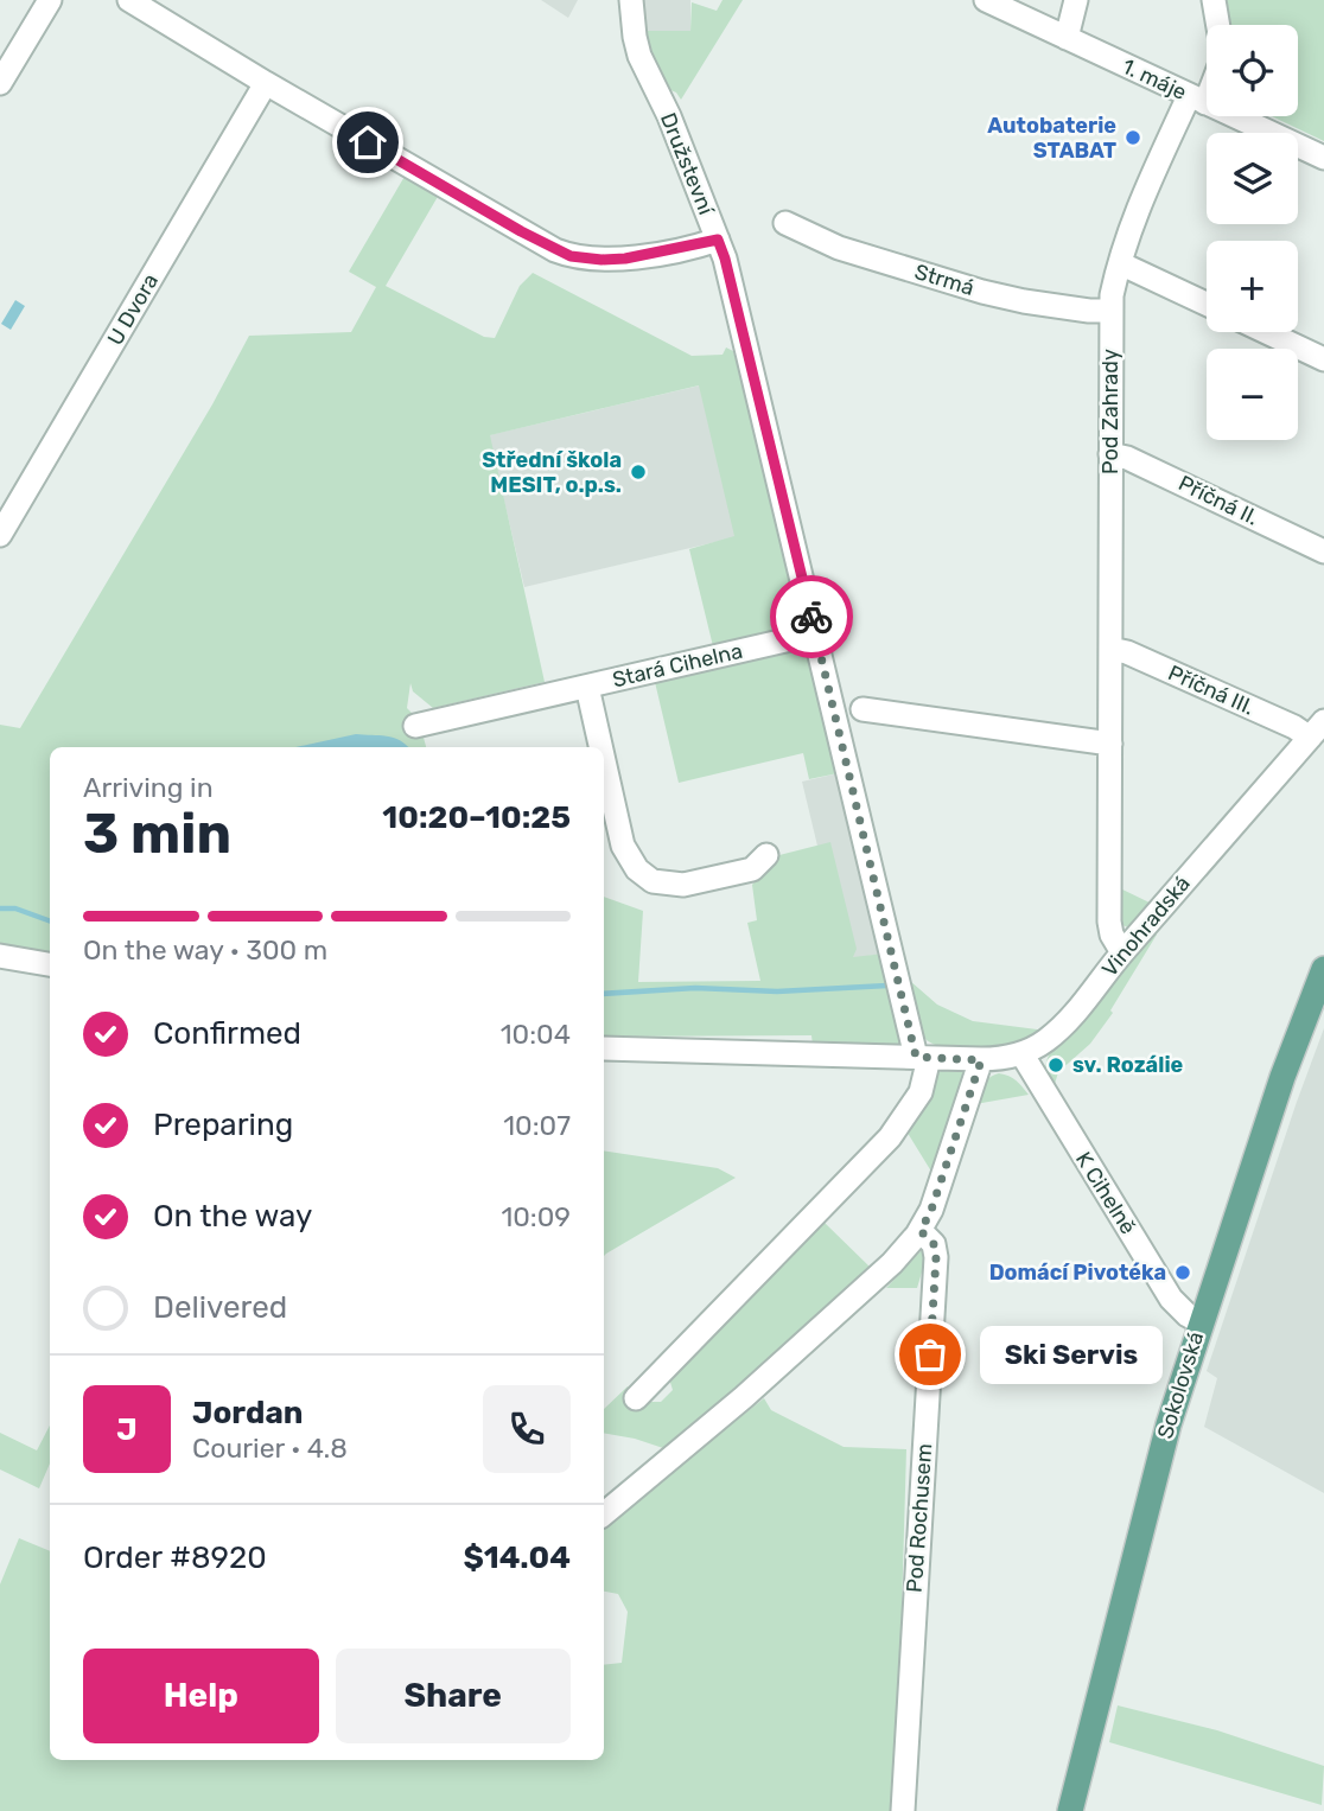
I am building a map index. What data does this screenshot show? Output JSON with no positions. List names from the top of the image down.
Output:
{
  "streets": {
    "main road": ["Sokolovská"],
    "street": [
      "1. máje",
      "Družstevní",
      "Strmá",
      "U Dvora",
      "Pod Zahrady",
      "Příčná II.",
      "Stará Cihelna",
      "Příčná III.",
      "Vinohradská",
      "K Cihelně",
      "Pod Rochusem"
    ]
  },
  "crossings": [
    ["1. máje", "Pod Zahrady"],
    ["Družstevní", "Stará Cihelna"],
    ["Družstevní", "Vinohradská"],
    ["Strmá", "Pod Zahrady"],
    ["Pod Zahrady", "Příčná II."],
    ["Pod Zahrady", "Příčná III."],
    ["Pod Zahrady", "Vinohradská"],
    ["Příčná III.", "Vinohradská"],
    ["Vinohradská", "K Cihelně"],
    ["K Cihelně", "Sokolovská"]
  ],
  "places": [
    "Autobaterie STABAT",
    "Střední škola MESIT, o.p.s.",
    "sv. Rozálie",
    "Domácí Pivotéka",
    "Ski Servis"
  ],
  "page": {
    "map_buttons": ["+", "−"],
    "heading": ["3 min", "Arriving in", "10:20–10:25"],
    "panel": [
      "Jordan",
      "Courier · 4.8",
      "Order #8920",
      "$14.04"
    ],
    "bar": "On the way · 300 m",
    "list": [
      ["Confirmed", "10:04"],
      ["Preparing", "10:07"],
      ["On the way", "10:09"],
      "Delivered"
    ],
    "bubble": "Ski Servis",
    "round": "J",
    "buttons": ["Help", "Share"]
  }
}
